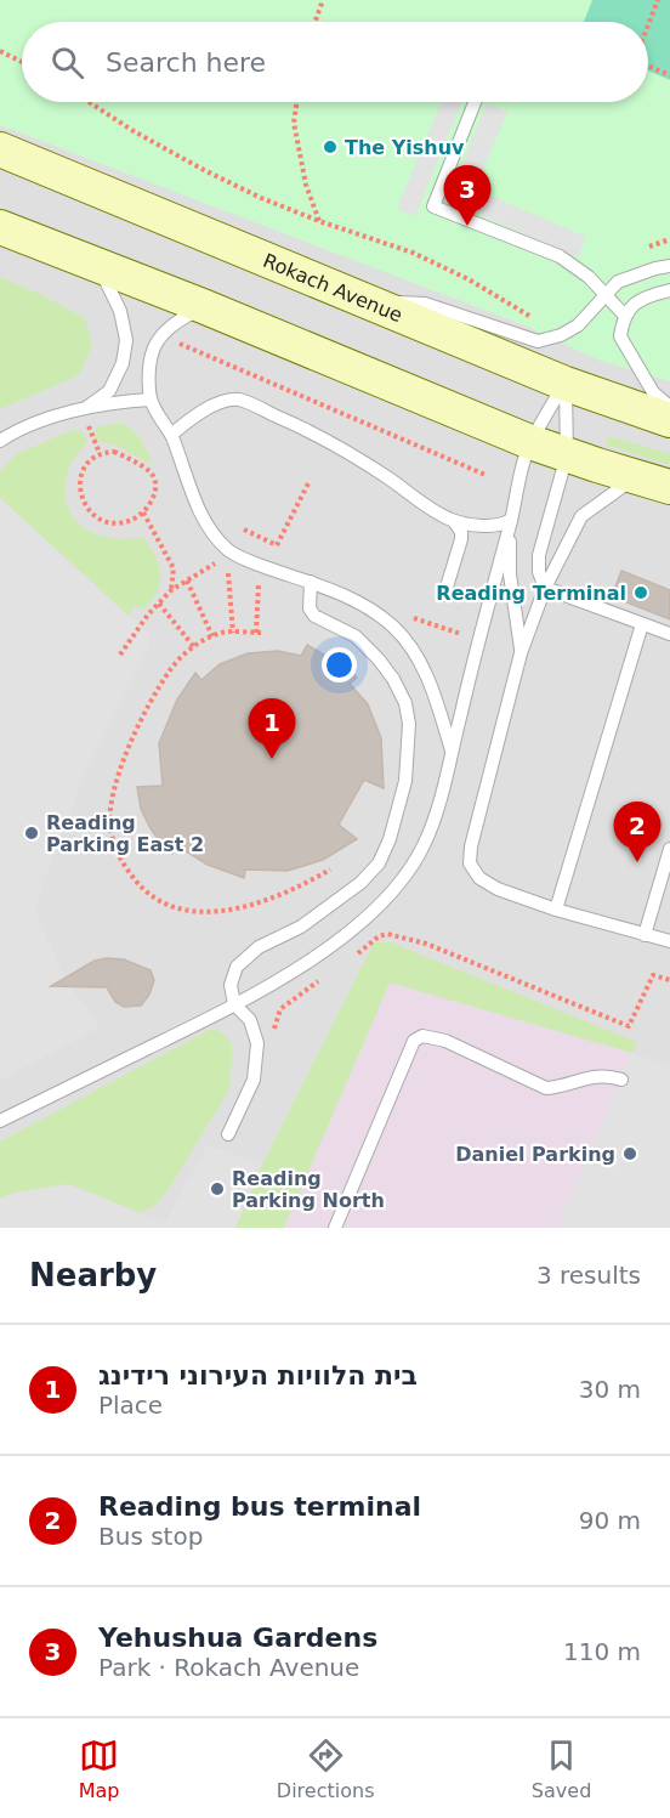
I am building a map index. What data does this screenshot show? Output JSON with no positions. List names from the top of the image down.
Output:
{
  "streets": {
    "main road": ["Rokach Avenue"]
  },
  "places": [
    "The Yishuv",
    "Reading Terminal",
    "Reading Parking East 2",
    "Daniel Parking",
    "Reading Parking North"
  ],
  "page": {
    "search": "Search here",
    "pins": ["3", "1", "2"],
    "heading": ["Nearby", "3 results"],
    "list": [
      {
        "mark": "1",
        "name": "בית הלוויות העירוני רידינג",
        "note": "Place",
        "value": "30 m"
      },
      {
        "mark": "2",
        "name": "Reading bus terminal",
        "note": "Bus stop",
        "value": "90 m"
      },
      {
        "mark": "3",
        "name": "Yehushua Gardens",
        "note": "Park · Rokach Avenue",
        "value": "110 m"
      }
    ],
    "nav": ["Map", "Directions", "Saved"]
  }
}
